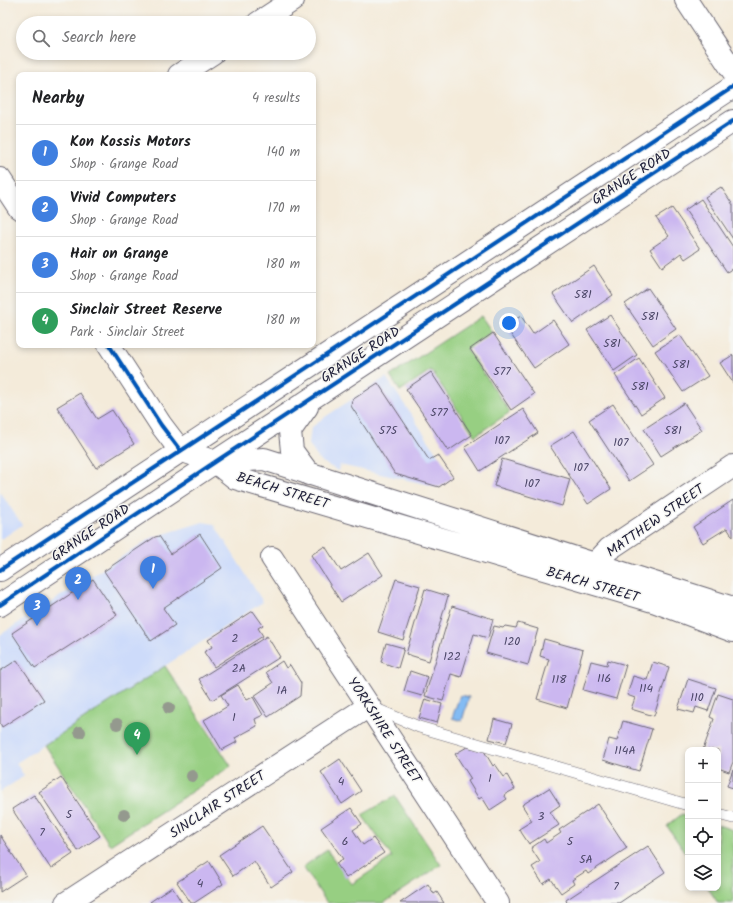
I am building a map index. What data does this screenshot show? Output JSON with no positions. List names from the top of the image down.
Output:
{
  "streets": {
    "street": [
      "GRANGE ROAD",
      "BEACH STREET",
      "MATTHEW STREET",
      "YORKSHIRE STREET",
      "SINCLAIR STREET"
    ]
  },
  "crossings": [
    ["GRANGE ROAD", "BEACH STREET"],
    ["BEACH STREET", "MATTHEW STREET"],
    ["YORKSHIRE STREET", "SINCLAIR STREET"]
  ],
  "house_numbers": [
    "581",
    "581",
    "581",
    "581",
    "577",
    "581",
    "577",
    "575",
    "581",
    "107",
    "107",
    "107",
    "107",
    "2",
    "120",
    "122",
    "2A",
    "116",
    "118",
    "114",
    "1A",
    "110",
    "1",
    "114A",
    "1",
    "4",
    "5",
    "3",
    "7",
    "6",
    "5",
    "5A",
    "4",
    "7"
  ],
  "page": {
    "search": "Search here",
    "heading": ["Nearby", "4 results"],
    "list": [
      {
        "mark": "1",
        "name": "Kon Kossis Motors",
        "note": "Shop · Grange Road",
        "value": "140 m"
      },
      {
        "mark": "2",
        "name": "Vivid Computers",
        "note": "Shop · Grange Road",
        "value": "170 m"
      },
      {
        "mark": "3",
        "name": "Hair on Grange",
        "note": "Shop · Grange Road",
        "value": "180 m"
      },
      {
        "mark": "4",
        "name": "Sinclair Street Reserve",
        "note": "Park · Sinclair Street",
        "value": "180 m"
      }
    ],
    "pins": [
      "1",
      "2",
      "3",
      "4"
    ],
    "map_buttons": ["+", "−"]
  }
}
